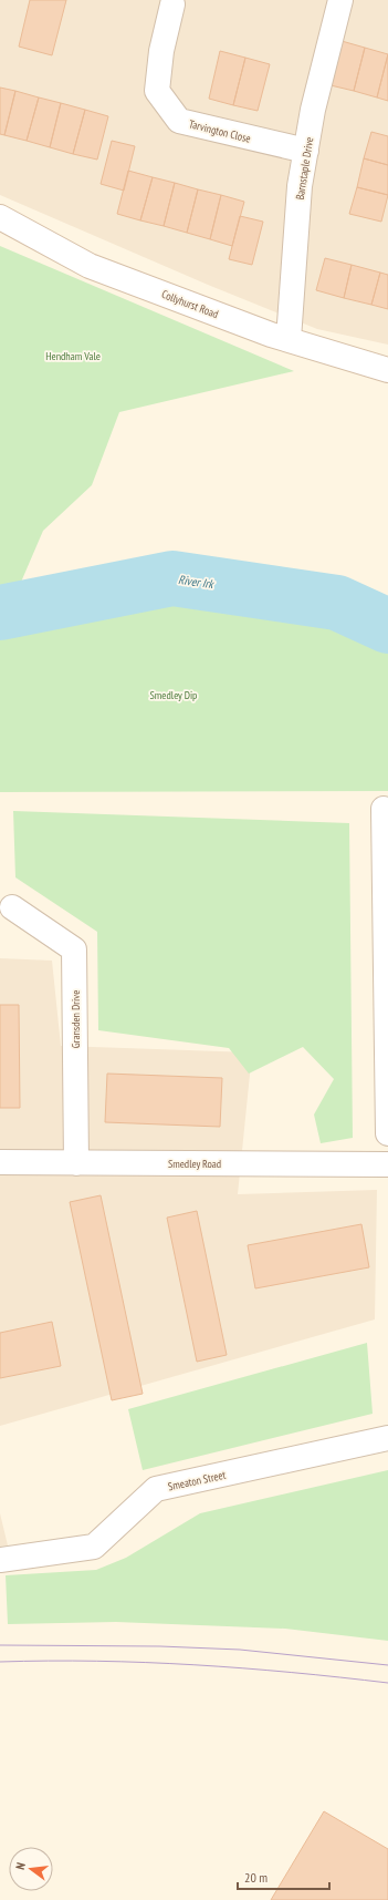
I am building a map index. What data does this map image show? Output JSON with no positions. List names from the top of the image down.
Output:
{
  "streets": {
    "street": [
      "Tarvington Close",
      "Barnstaple Drive",
      "Collyhurst Road",
      "Gransden Drive",
      "Smedley Road",
      "Smeaton Street"
    ]
  },
  "crossings": [
    ["Tarvington Close", "Barnstaple Drive"],
    ["Barnstaple Drive", "Collyhurst Road"],
    ["Gransden Drive", "Smedley Road"]
  ],
  "water": ["River Irk"],
  "parks": ["Hendham Vale", "Smedley Dip"],
  "scale_bar": "20 m",
  "north": "left"
}
